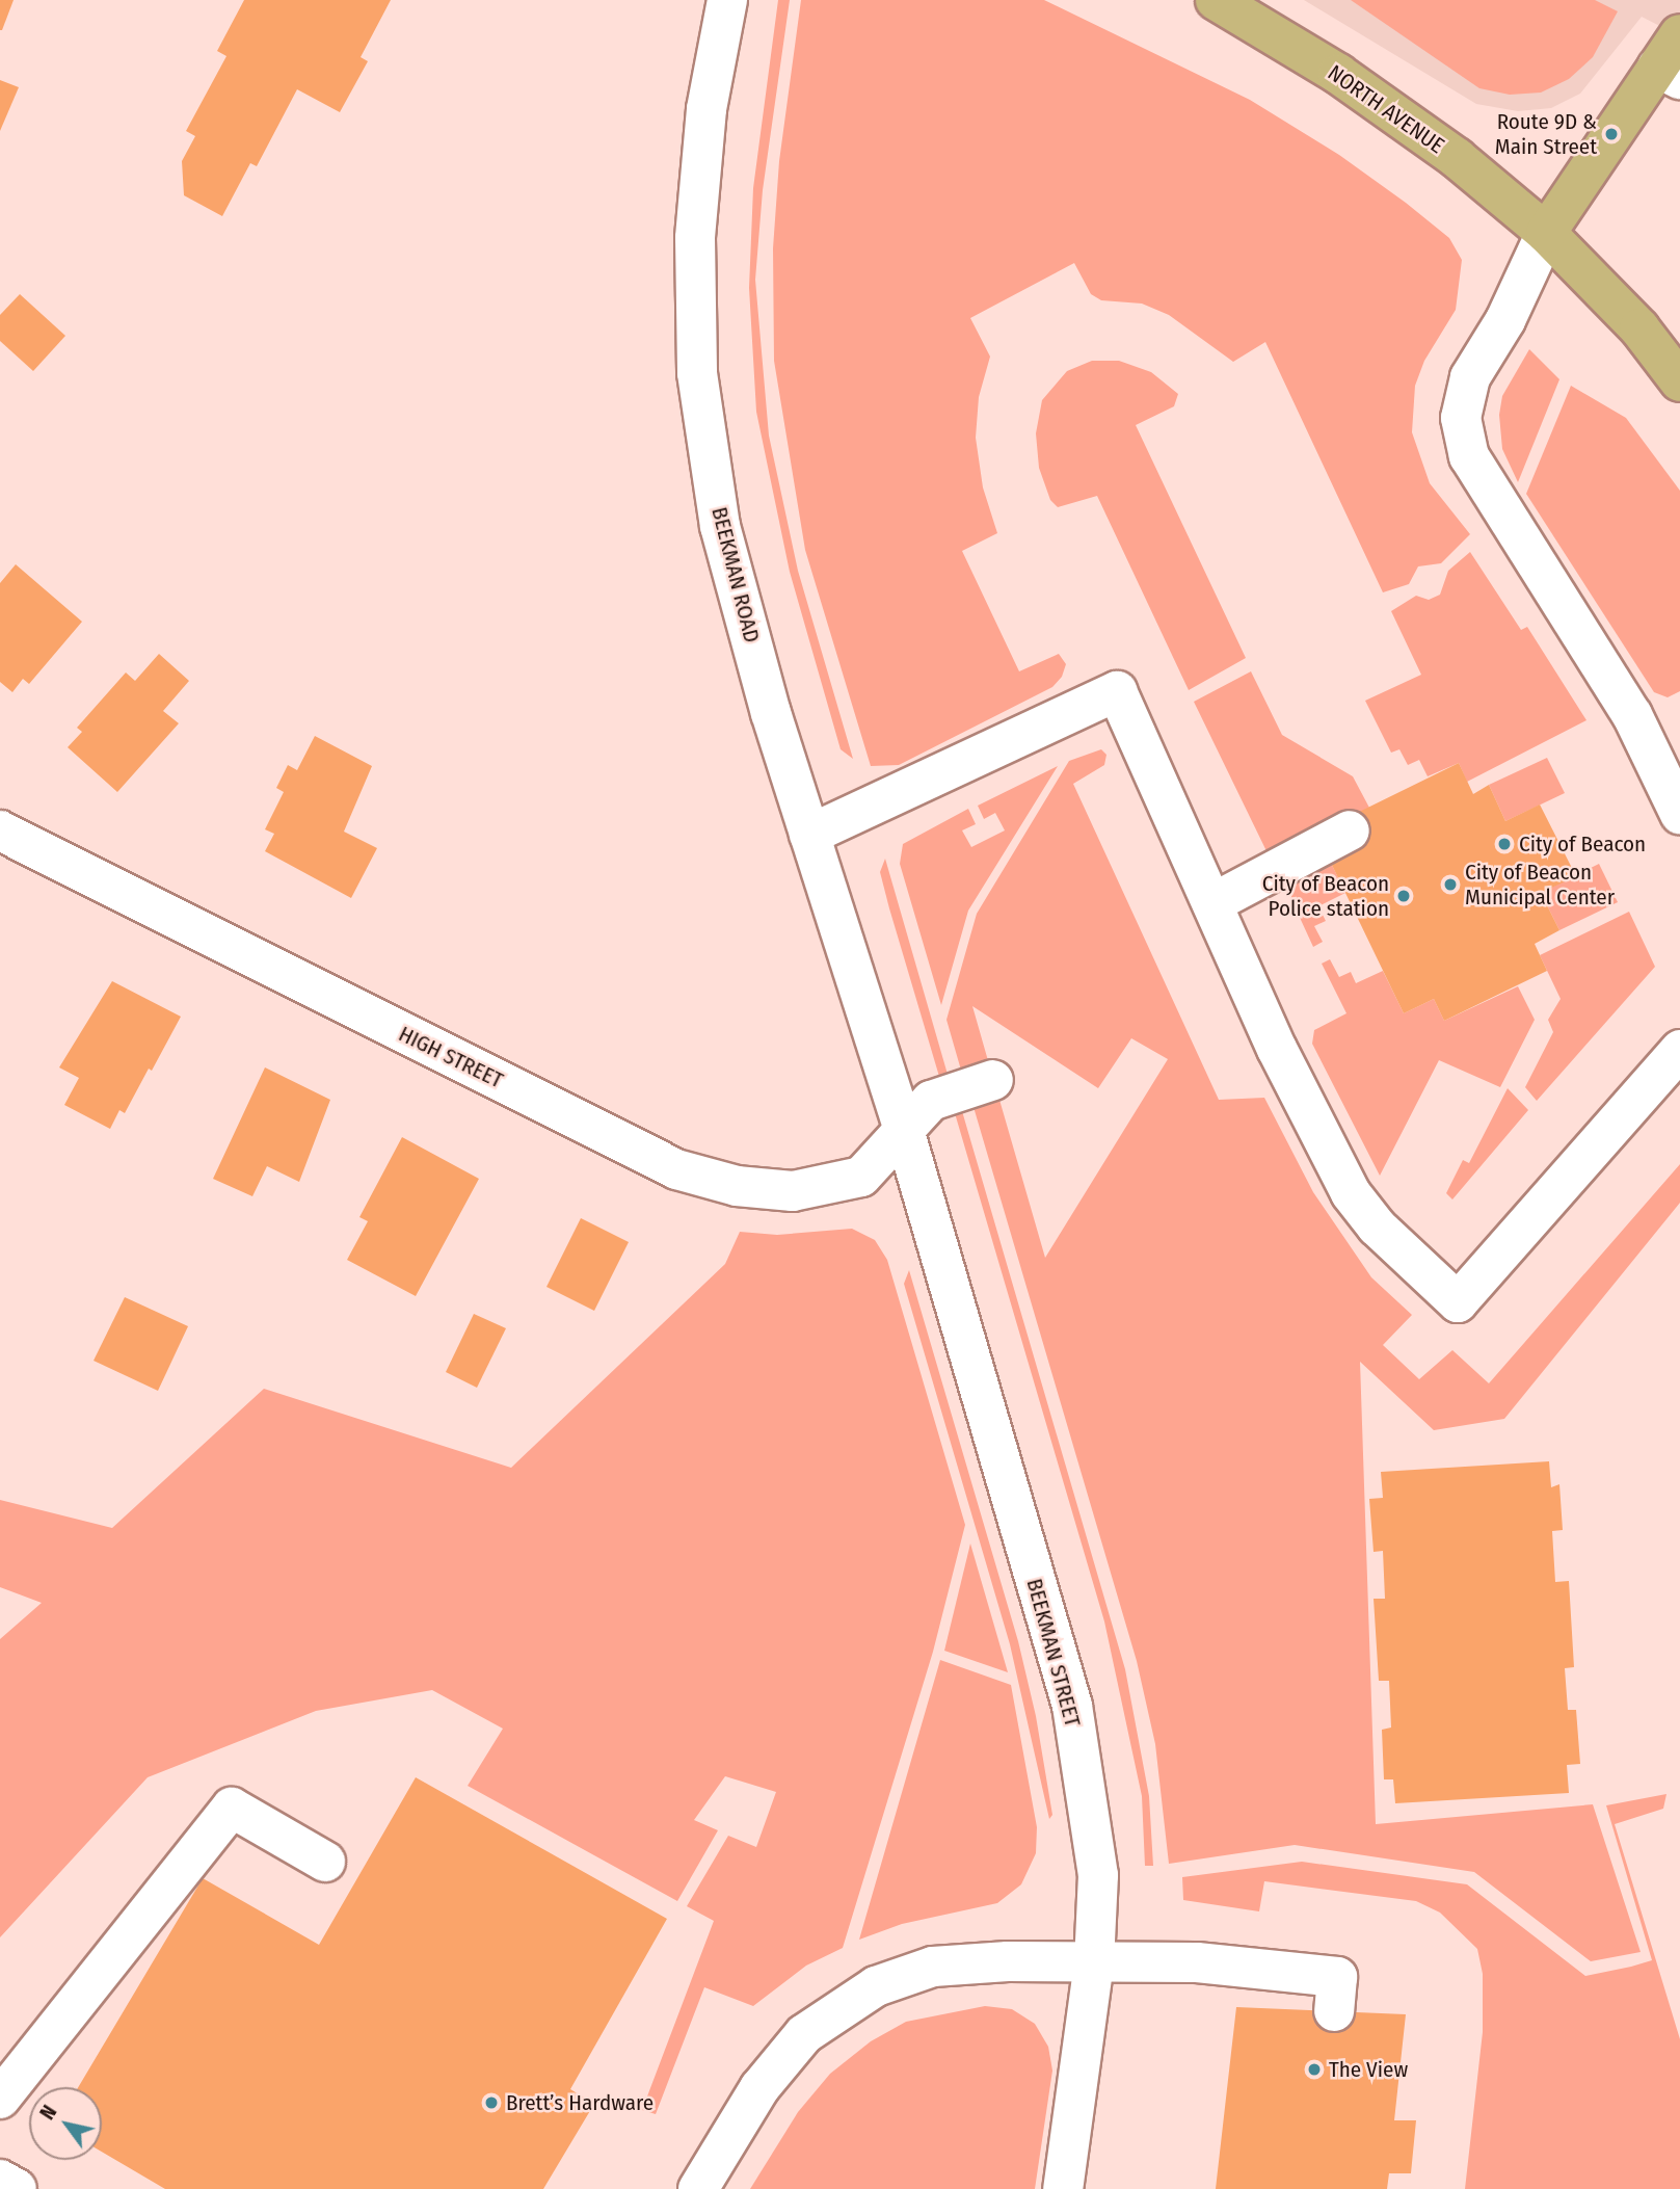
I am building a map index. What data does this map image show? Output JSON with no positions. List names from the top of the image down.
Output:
{
  "streets": {
    "main road": ["NORTH AVENUE"],
    "street": ["BEEKMAN ROAD", "HIGH STREET", "BEEKMAN STREET"]
  },
  "crossings": [
    ["BEEKMAN ROAD", "HIGH STREET"],
    ["BEEKMAN ROAD", "BEEKMAN STREET"],
    ["HIGH STREET", "BEEKMAN STREET"]
  ],
  "places": [
    "Route 9D & Main Street",
    "City of Beacon",
    "City of Beacon Municipal Center",
    "City of Beacon Police station",
    "The View",
    "Brett’s Hardware"
  ],
  "north": "top left"
}
